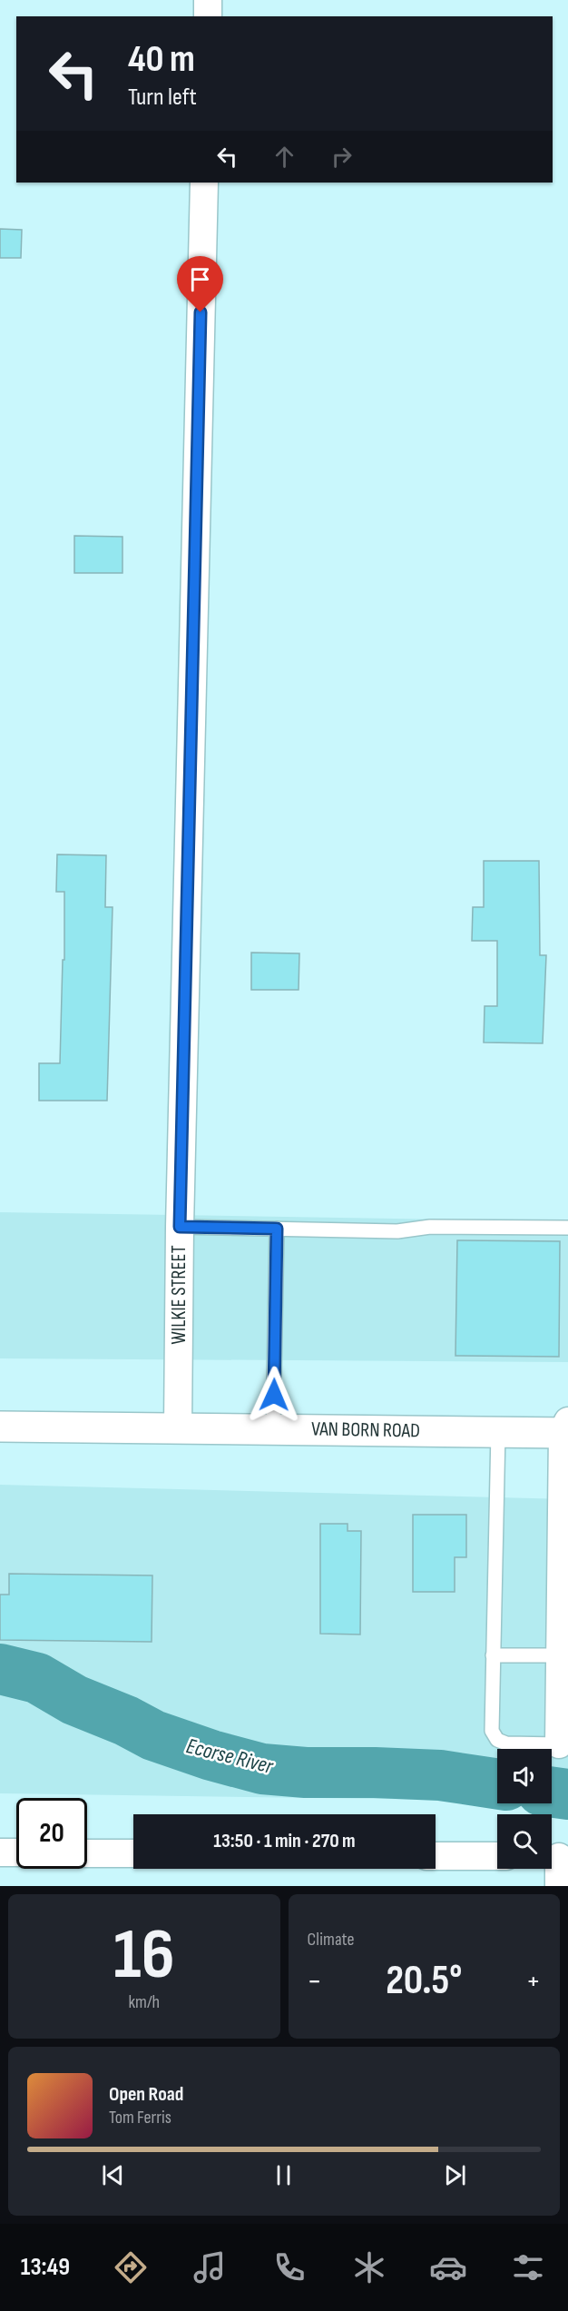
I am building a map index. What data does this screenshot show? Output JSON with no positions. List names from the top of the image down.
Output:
{
  "streets": {
    "main road": ["VAN BORN ROAD"],
    "street": ["WILKIE STREET"]
  },
  "crossings": [
    ["WILKIE STREET", "VAN BORN ROAD"]
  ],
  "water": ["Ecorse River"],
  "page": {
    "turn": ["40 m", "Turn left"],
    "limit": "20",
    "trip": "13:50 · 1 min · 270 m",
    "tile": [
      ["16", "km/h"],
      "Climate"
    ],
    "heat": ["−", "20.5°", "+"],
    "song": ["Open Road", "Tom Ferris"],
    "tabs": "13:49"
  }
}
